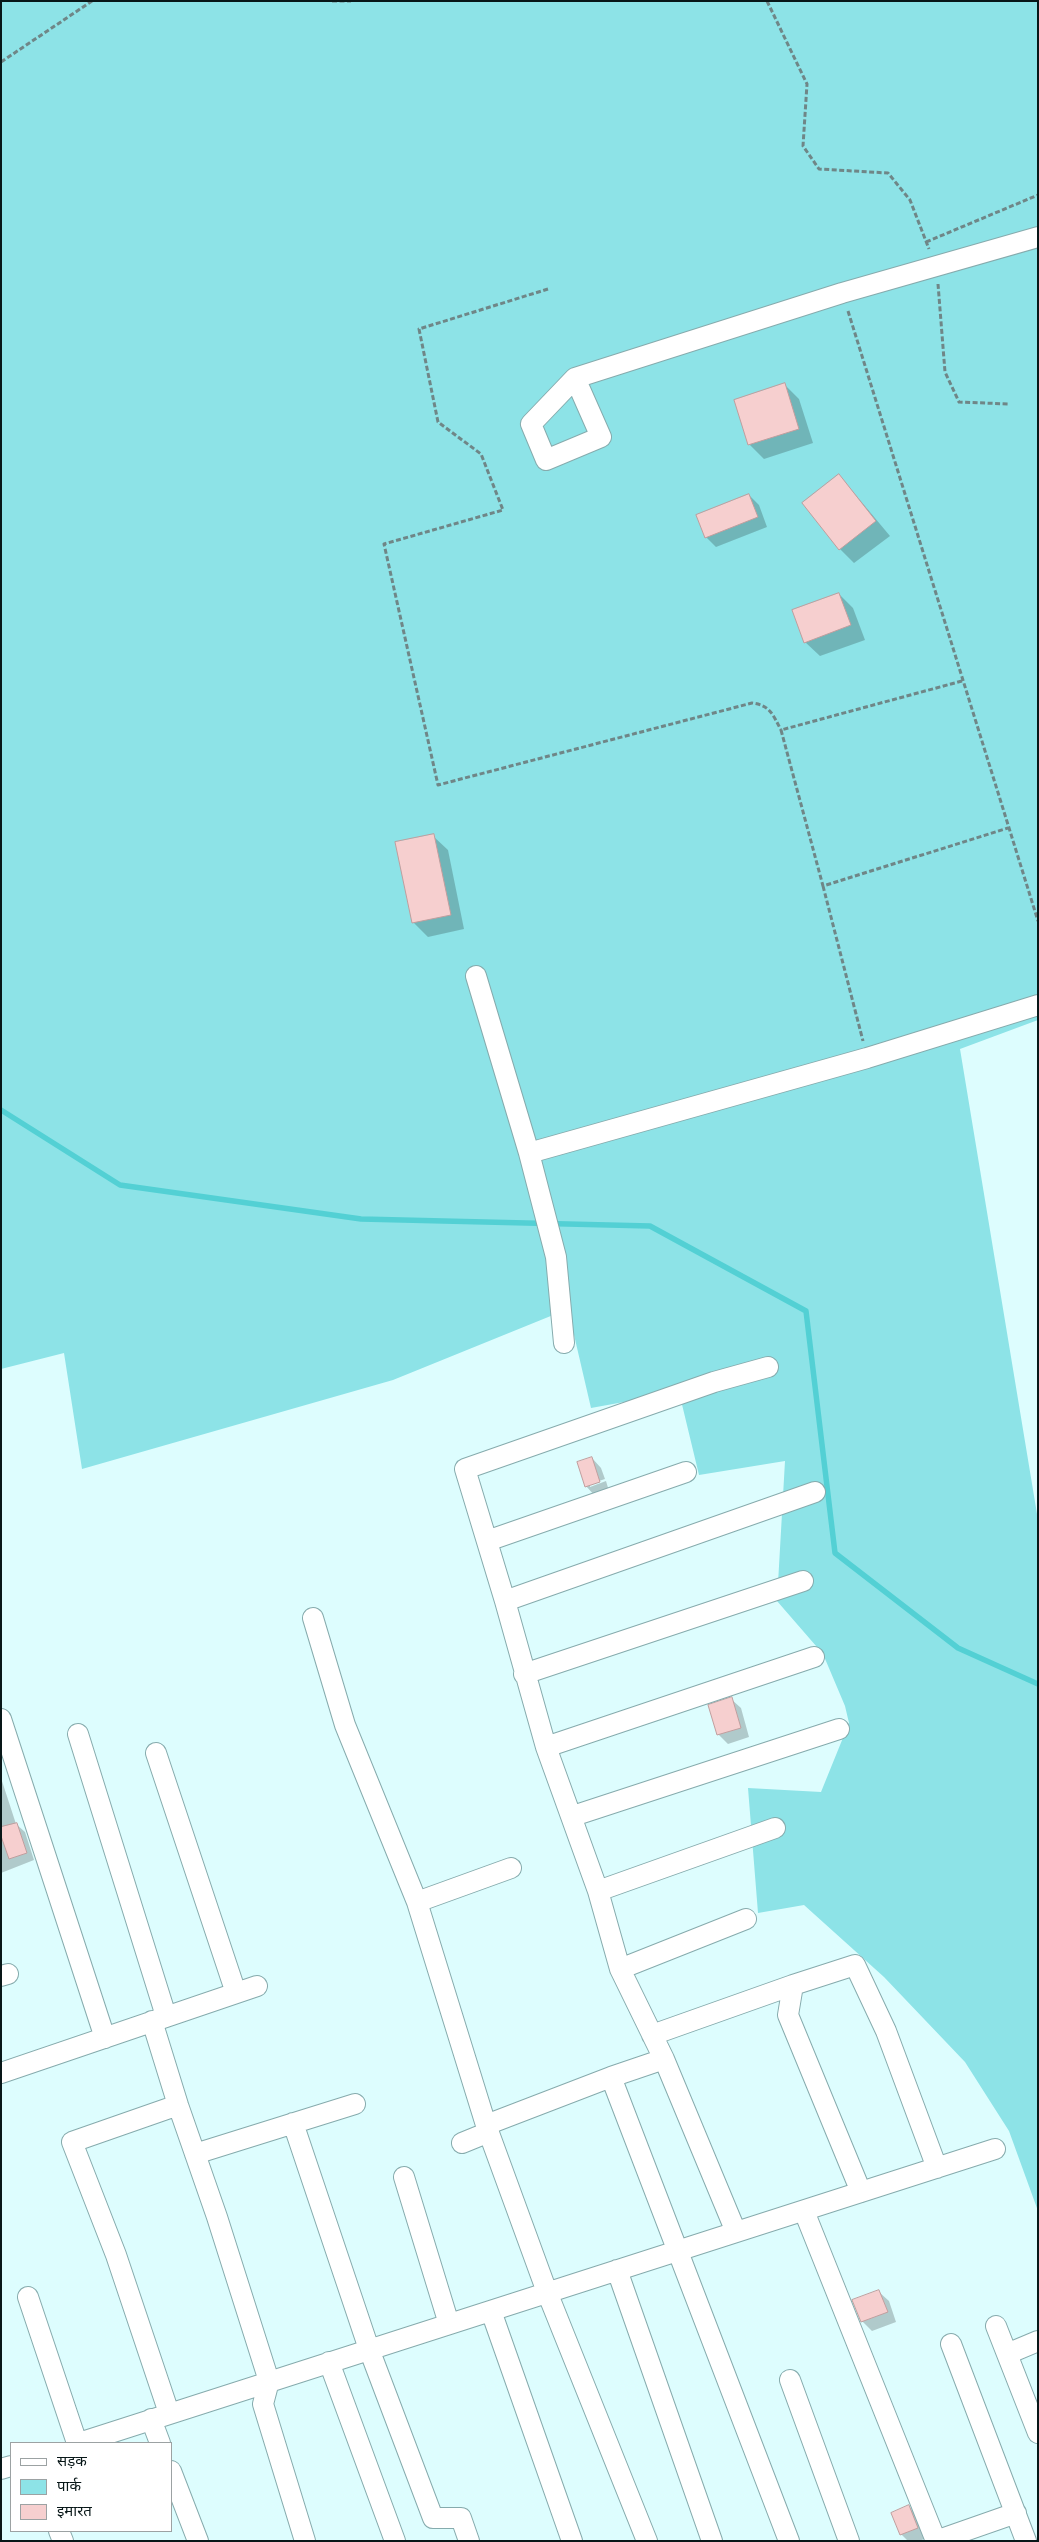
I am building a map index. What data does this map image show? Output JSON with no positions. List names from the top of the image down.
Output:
{
  "legend": ["सड़क", "पार्क", "इमारत"]
}
